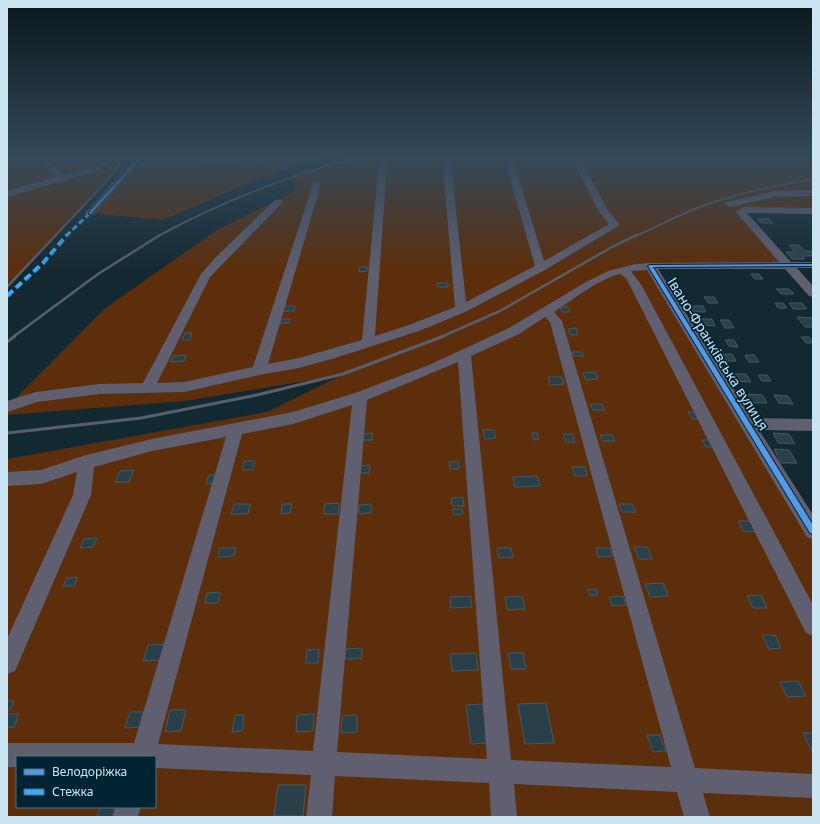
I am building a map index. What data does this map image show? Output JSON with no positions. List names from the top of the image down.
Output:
{
  "streets": {
    "street": ["Івано-Франківська вулиця"]
  },
  "legend": ["Велодоріжка", "Стежка"]
}
